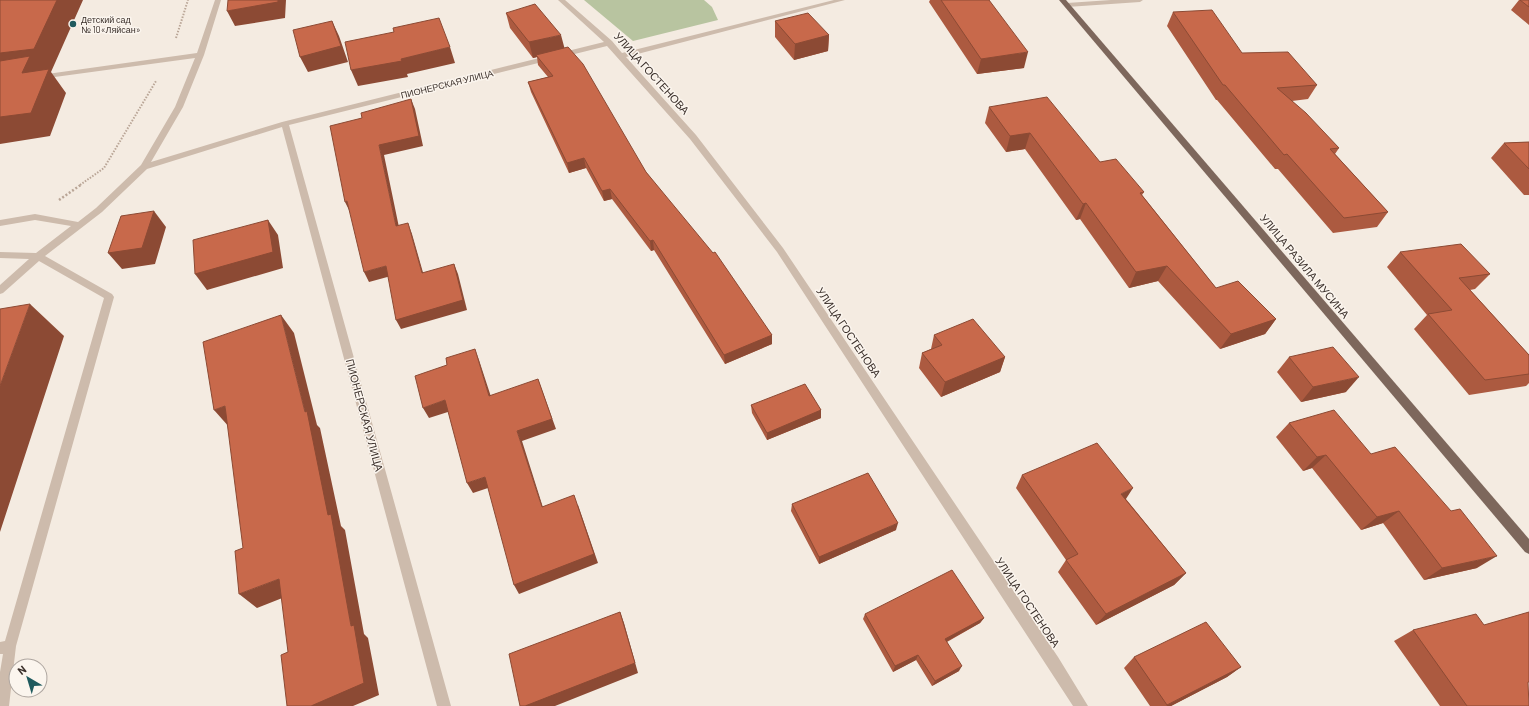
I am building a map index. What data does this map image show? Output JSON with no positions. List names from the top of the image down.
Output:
{
  "streets": {
    "main road": ["УЛИЦА РАЗИЛА МУСИНА"],
    "street": ["УЛИЦА ГОСТЕНОВА", "ПИОНЕРСКАЯ УЛИЦА"]
  },
  "crossings": [
    ["УЛИЦА ГОСТЕНОВА", "ПИОНЕРСКАЯ УЛИЦА"]
  ],
  "places": ["Детский сад № 10«Ляйсан»"],
  "north": "top left"
}
